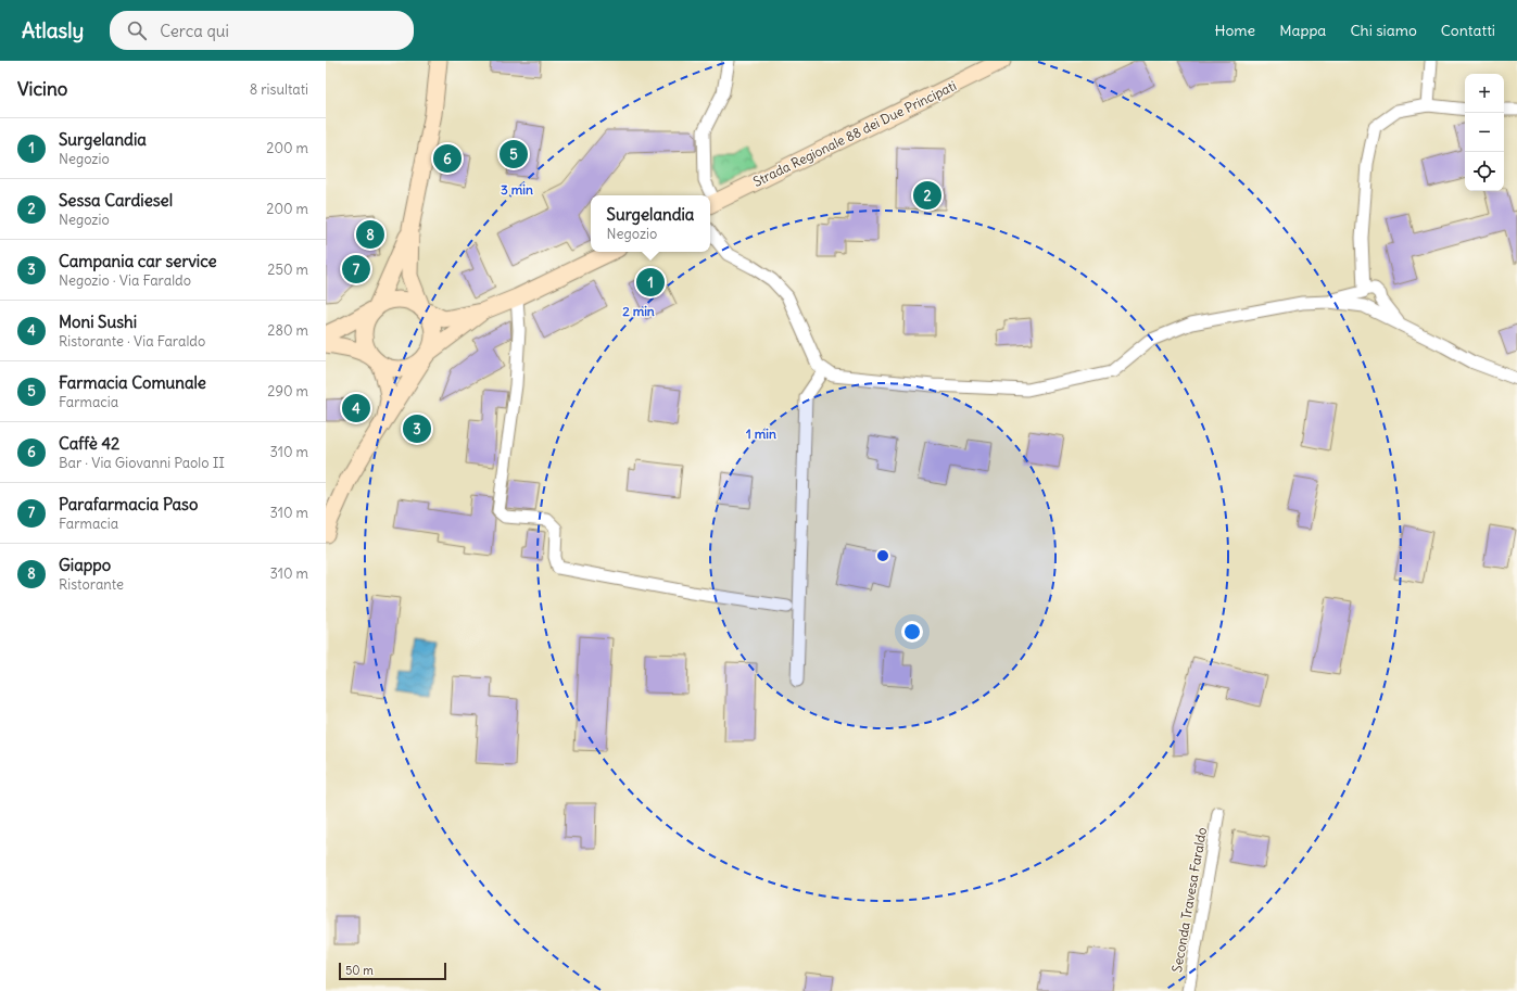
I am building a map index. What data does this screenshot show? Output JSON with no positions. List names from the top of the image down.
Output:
{
  "streets": {
    "main road": ["Strada Regionale 88 dei Due Principati"],
    "street": ["Seconda Travesa Faraldo"]
  },
  "scale_bar": "50 m",
  "page": {
    "header": "Atlasly",
    "search": "Cerca qui",
    "nav": [
      "Home",
      "Mappa",
      "Chi siamo",
      "Contatti"
    ],
    "heading": ["Vicino", "8 risultati"],
    "map_buttons": ["+", "−"],
    "list": [
      {
        "mark": "1",
        "name": "Surgelandia",
        "note": "Negozio",
        "value": "200 m"
      },
      {
        "mark": "2",
        "name": "Sessa Cardiesel",
        "note": "Negozio",
        "value": "200 m"
      },
      {
        "mark": "3",
        "name": "Campania car service",
        "note": "Negozio · Via Faraldo",
        "value": "250 m"
      },
      {
        "mark": "4",
        "name": "Moni Sushi",
        "note": "Ristorante · Via Faraldo",
        "value": "280 m"
      },
      {
        "mark": "5",
        "name": "Farmacia Comunale",
        "note": "Farmacia",
        "value": "290 m"
      },
      {
        "mark": "6",
        "name": "Caffè 42",
        "note": "Bar · Via Giovanni Paolo II",
        "value": "310 m"
      },
      {
        "mark": "7",
        "name": "Parafarmacia Paso",
        "note": "Farmacia",
        "value": "310 m"
      },
      {
        "mark": "8",
        "name": "Giappo",
        "note": "Ristorante",
        "value": "310 m"
      }
    ],
    "pins": [
      "5",
      "6",
      "2",
      "8",
      "7",
      "1",
      "4",
      "3"
    ],
    "popup": ["Surgelandia", "Negozio"],
    "scale": "50 m"
  },
  "rings": ["3 min", "2 min", "1 min"]
}
